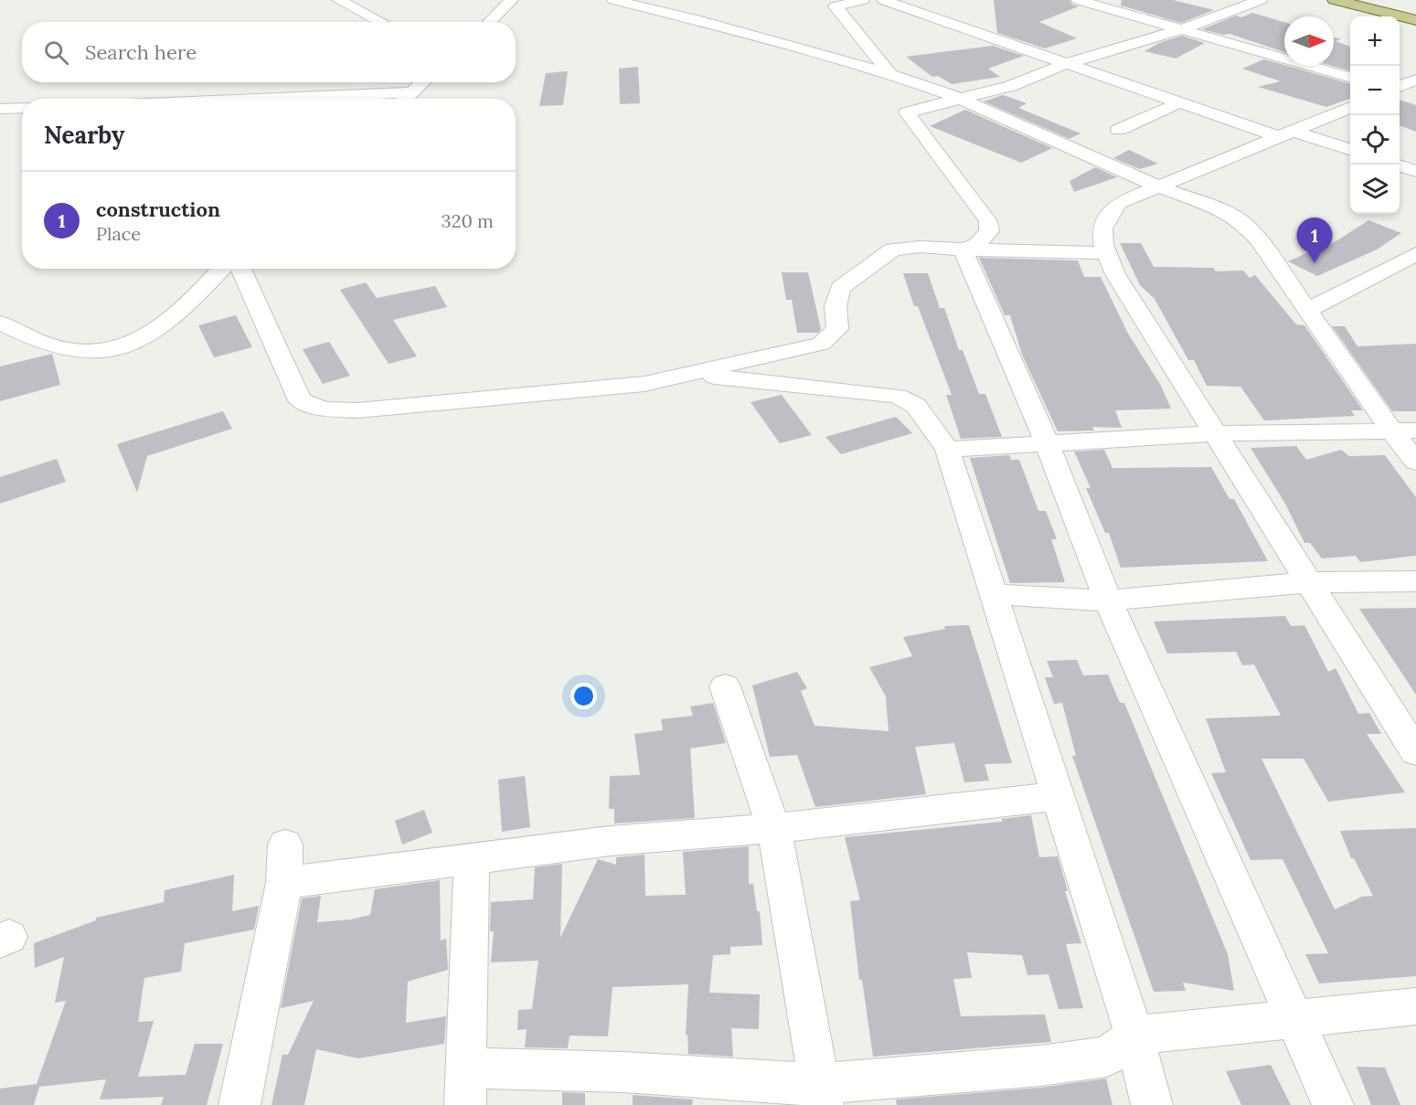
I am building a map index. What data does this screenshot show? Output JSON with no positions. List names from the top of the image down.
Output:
{
  "north": "right",
  "page": {
    "map_buttons": ["+", "−"],
    "search": "Search here",
    "heading": "Nearby",
    "list": [
      {
        "mark": "1",
        "name": "construction",
        "note": "Place",
        "value": "320 m"
      }
    ],
    "pins": "1"
  }
}
